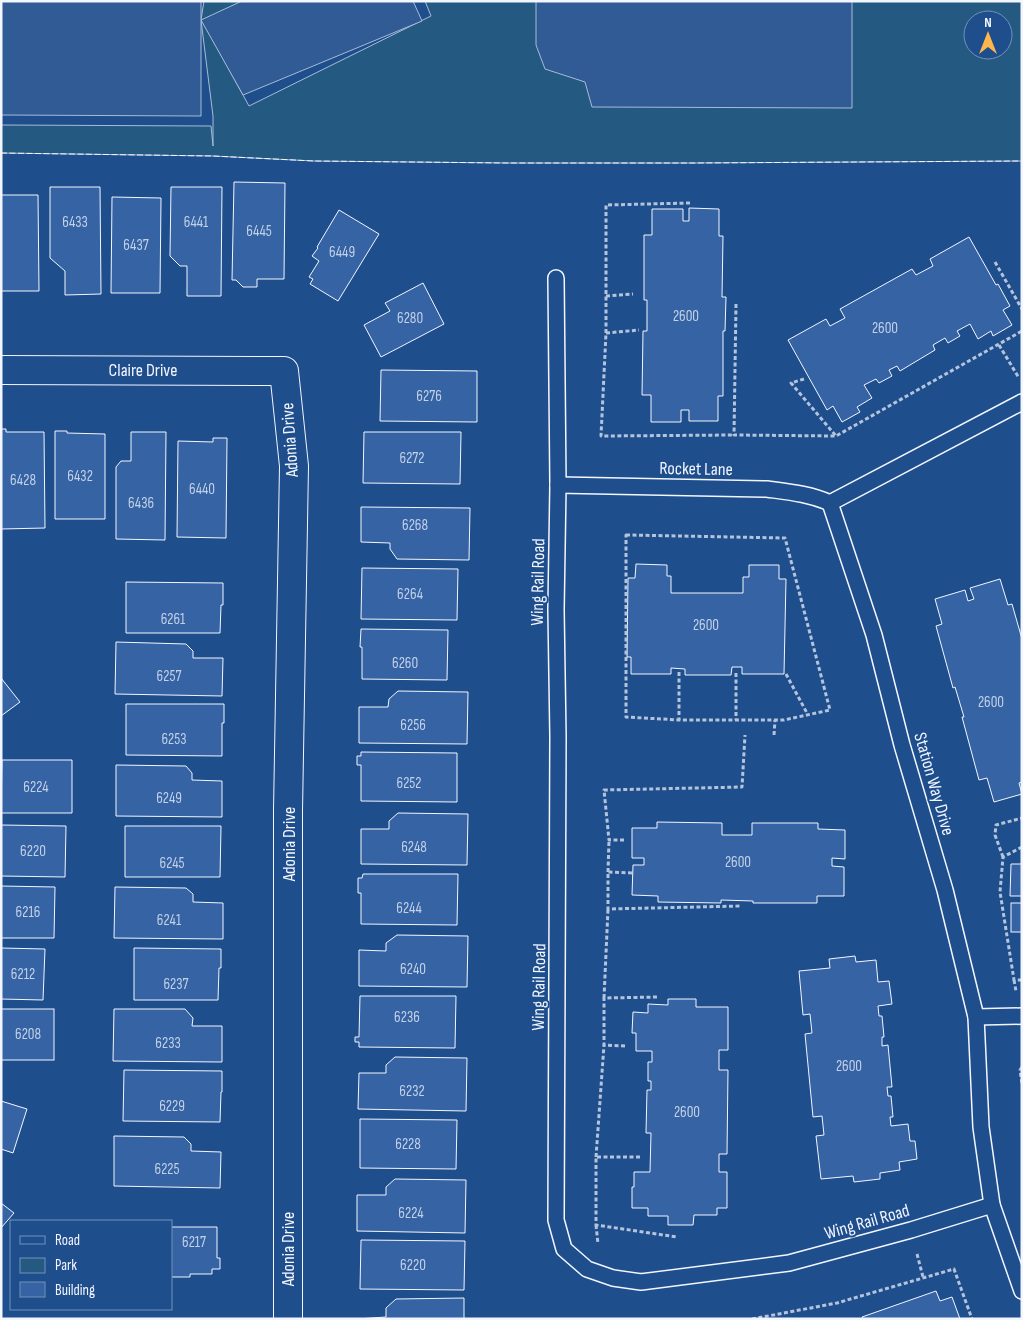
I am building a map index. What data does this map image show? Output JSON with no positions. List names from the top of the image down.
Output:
{
  "streets": {
    "street": ["Claire Drive", "Adonia Drive"],
    "lane": ["Rocket Lane", "Wing Rail Road", "Station Way Drive"]
  },
  "crossings": [
    ["Claire Drive", "Adonia Drive"],
    ["Rocket Lane", "Wing Rail Road"],
    ["Rocket Lane", "Station Way Drive"],
    ["Wing Rail Road", "Station Way Drive"]
  ],
  "house_numbers": [
    "6433",
    "6441",
    "6445",
    "6437",
    "6449",
    "2600",
    "6280",
    "2600",
    "6276",
    "6272",
    "6432",
    "6428",
    "6440",
    "6436",
    "6268",
    "6264",
    "6261",
    "2600",
    "6260",
    "6257",
    "2600",
    "6256",
    "6253",
    "6252",
    "6224",
    "6249",
    "6248",
    "6220",
    "2600",
    "6245",
    "6244",
    "6216",
    "6241",
    "6240",
    "6212",
    "6237",
    "6236",
    "6208",
    "6233",
    "2600",
    "6232",
    "6229",
    "2600",
    "6228",
    "6225",
    "6224",
    "6217",
    "6220"
  ],
  "legend": ["Road", "Park", "Building"],
  "north": "top"
}
